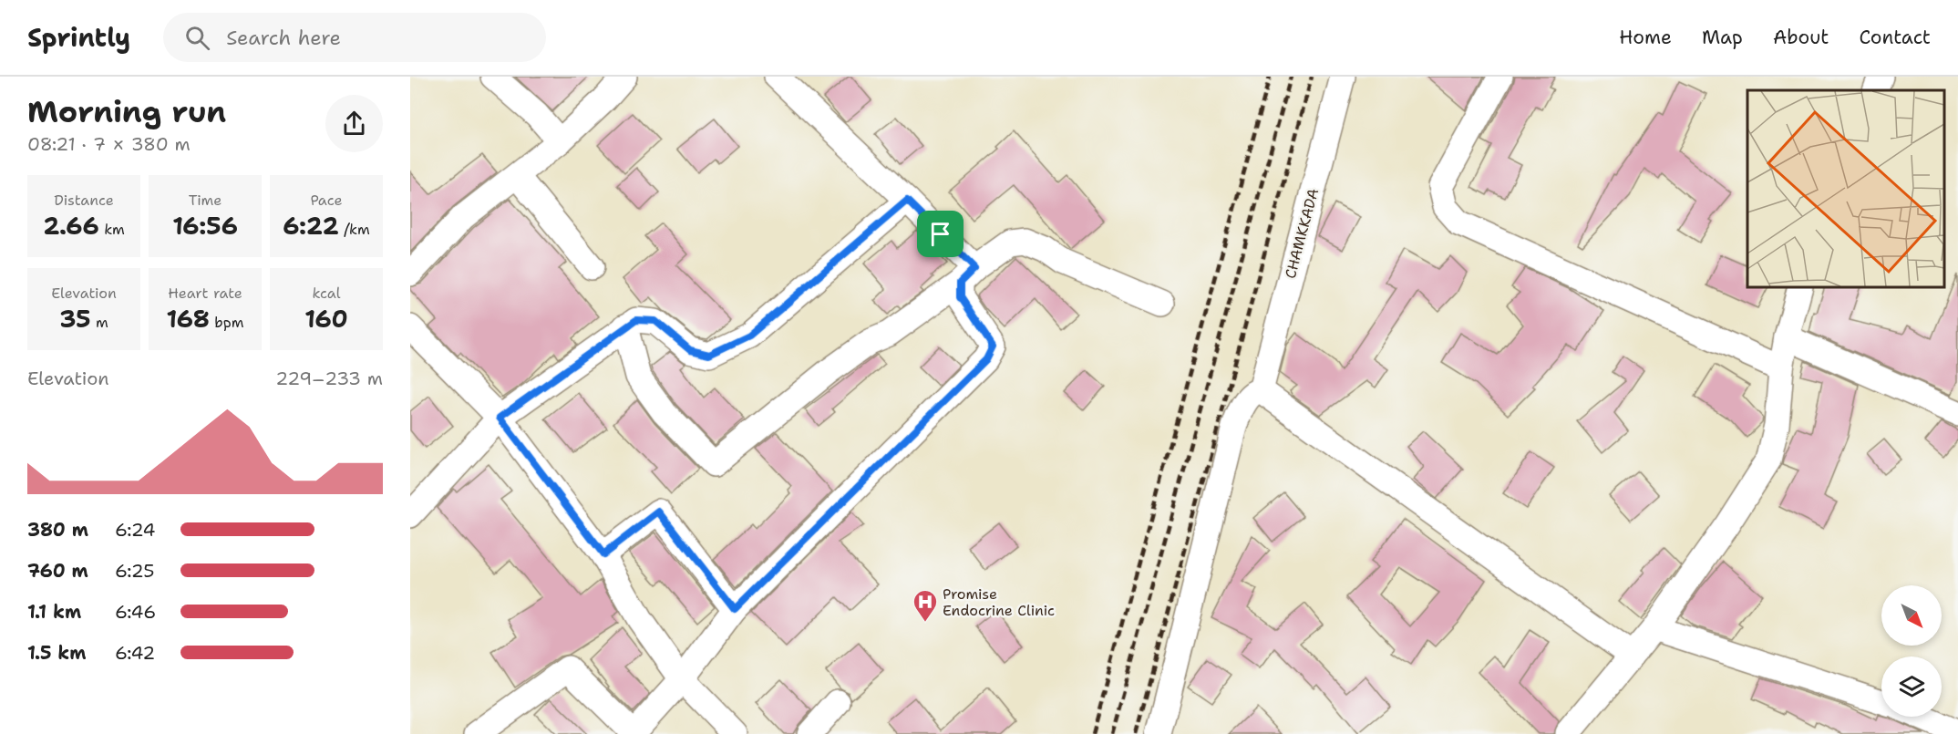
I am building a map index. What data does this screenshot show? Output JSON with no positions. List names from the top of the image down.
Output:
{
  "streets": {
    "street": ["CHAMKKADA"]
  },
  "places": {
    "hospital": ["Promise Endocrine Clinic"]
  },
  "north": "bottom right",
  "page": {
    "header": "Sprintly",
    "search": "Search here",
    "nav": [
      "Home",
      "Map",
      "About",
      "Contact"
    ],
    "heading": ["Morning run", "08:21 · 7 × 380 m"],
    "stats": [
      ["Distance", "2.66 km"],
      ["Time", "16:56"],
      ["Pace", "6:22 /km"],
      ["Elevation", "35 m"],
      ["Heart rate", "168 bpm"],
      ["kcal", "160"]
    ],
    "chart": ["Elevation", "229–233 m"],
    "list": [
      {
        "name": "380 m",
        "note": "6:24"
      },
      {
        "name": "760 m",
        "note": "6:25"
      },
      {
        "name": "1.1 km",
        "note": "6:46"
      },
      {
        "name": "1.5 km",
        "note": "6:42"
      }
    ]
  }
}
